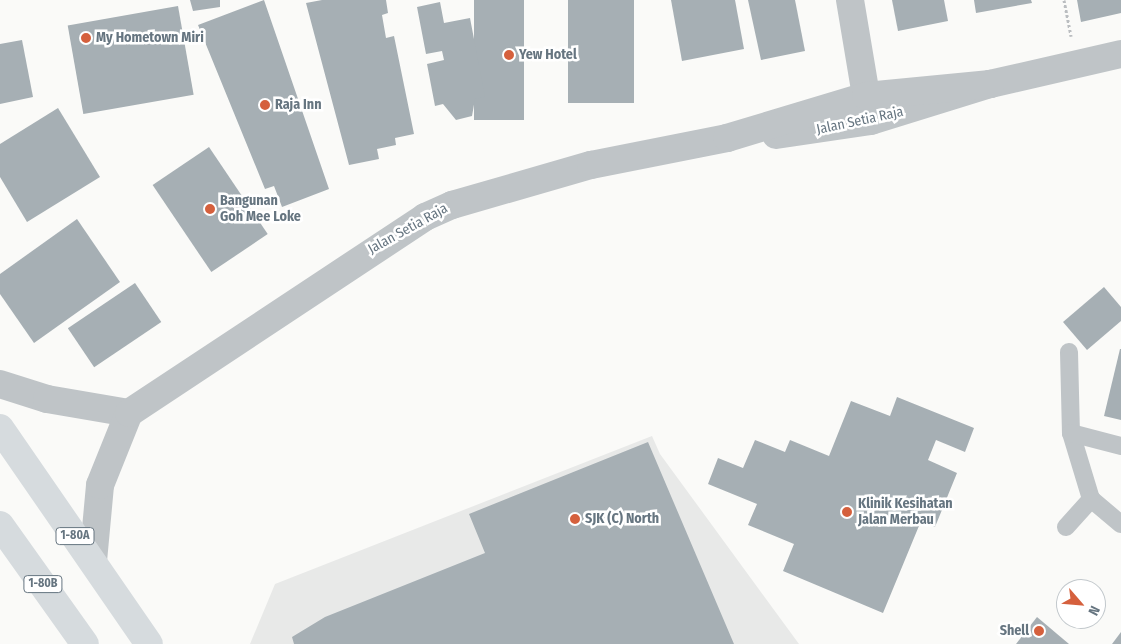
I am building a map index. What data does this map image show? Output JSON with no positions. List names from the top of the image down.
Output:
{
  "streets": {
    "highway": ["1-80A", "1-80B"],
    "street": ["Jalan Setia Raja"]
  },
  "places": [
    "My Hometown Miri",
    "Yew Hotel",
    "Raja Inn",
    "Bangunan Goh Mee Loke",
    "Klinik Kesihatan Jalan Merbau",
    "SJK (C) North",
    "Shell"
  ],
  "north": "bottom right"
}
